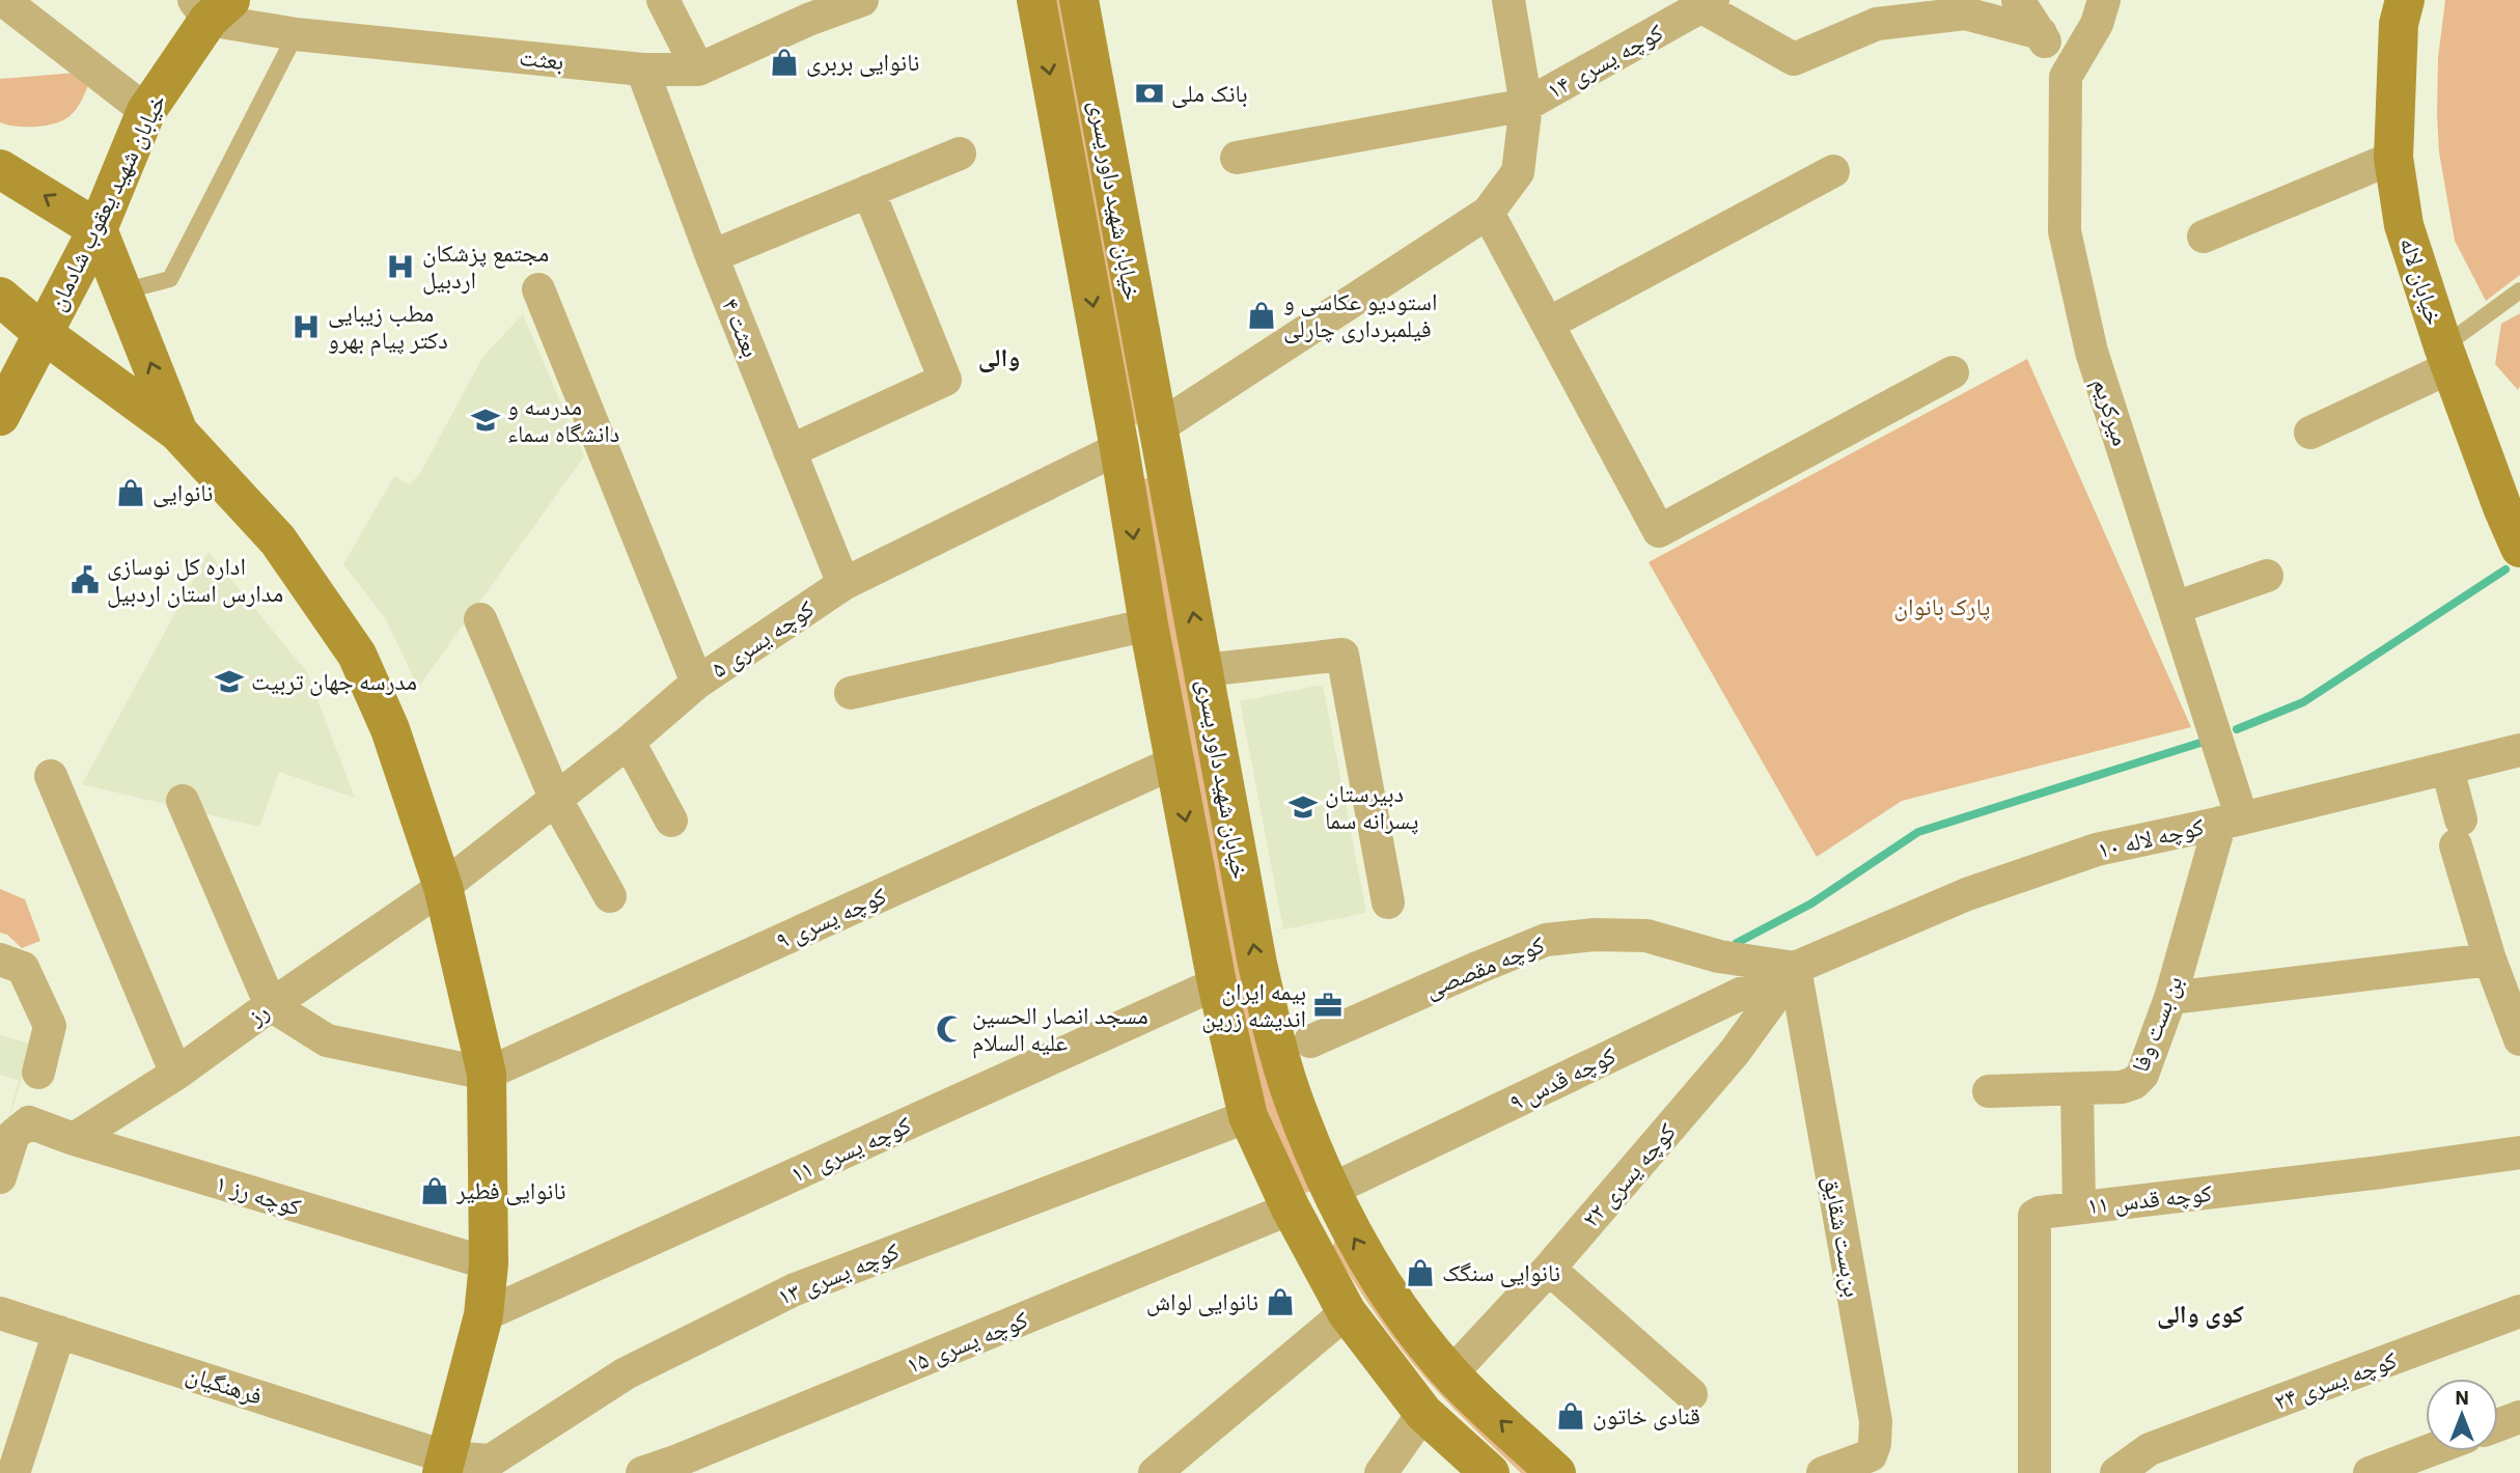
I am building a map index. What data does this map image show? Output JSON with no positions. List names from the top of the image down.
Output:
{
  "streets": {
    "main road": ["خیابان شهید داور یسری", "خیابان شهید یعقوب شادمان", "خیابان لاله"],
    "street": [
      "بعثت",
      "کوچه یسری ۱۴",
      "بعثت ۴",
      "میرکریم",
      "کوچه یسری ۵",
      "کوچه لاله ۱۰",
      "کوچه یسری ۹",
      "کوچه مقصصی",
      "رز",
      "بن بست وفا",
      "کوچه قدس ۹",
      "کوچه یسری ۱۱",
      "کوچه یسری ۲۲",
      "کوچه رز ۱",
      "کوچه قدس ۱۱",
      "بن‌بست شقایق",
      "کوچه یسری ۱۳",
      "کوچه یسری ۱۵",
      "کوچه یسری ۲۴",
      "فرهنگیان"
    ]
  },
  "crossings": [
    ["بعثت", "خیابان شهید یعقوب شادمان"],
    ["بعثت", "بعثت ۴"],
    ["کوچه یسری ۱۴", "خیابان شهید داور یسری"],
    ["خیابان شهید داور یسری", "کوچه یسری ۵"],
    ["خیابان شهید داور یسری", "کوچه یسری ۹"],
    ["خیابان شهید داور یسری", "کوچه قدس ۹"],
    ["خیابان شهید داور یسری", "کوچه یسری ۱۱"],
    ["خیابان شهید داور یسری", "کوچه یسری ۲۲"],
    ["خیابان شهید داور یسری", "کوچه یسری ۱۳"],
    ["خیابان شهید داور یسری", "کوچه یسری ۱۵"],
    ["بعثت ۴", "کوچه یسری ۵"],
    ["میرکریم", "کوچه لاله ۱۰"],
    ["میرکریم", "بن بست وفا"],
    ["کوچه یسری ۵", "رز"],
    ["کوچه لاله ۱۰", "کوچه مقصصی"],
    ["کوچه لاله ۱۰", "بن بست وفا"],
    ["کوچه لاله ۱۰", "کوچه قدس ۹"],
    ["کوچه لاله ۱۰", "کوچه یسری ۲۲"],
    ["کوچه لاله ۱۰", "بن‌بست شقایق"],
    ["کوچه مقصصی", "کوچه قدس ۹"],
    ["کوچه مقصصی", "کوچه یسری ۲۲"],
    ["کوچه مقصصی", "بن‌بست شقایق"],
    ["رز", "کوچه رز ۱"],
    ["کوچه قدس ۹", "کوچه یسری ۲۲"],
    ["کوچه قدس ۹", "بن‌بست شقایق"],
    ["کوچه یسری ۲۲", "بن‌بست شقایق"],
    ["کوچه یسری ۱۳", "فرهنگیان"]
  ],
  "districts": ["والی", "کوی والی"],
  "parks": ["پارک بانوان"],
  "places": {
    "shop": [
      "نانوایی بربری",
      "استودیو عکاسی و فیلمبرداری چارلی",
      "نانوایی",
      "نانوایی فطیر",
      "نانوایی سنگک",
      "نانوایی لواش",
      "قنادی خاتون"
    ],
    "bank": ["بانک ملی"],
    "hospital": ["مجتمع پزشکان اردبیل", "مطب زیبایی دکتر پیام بهرو"],
    "school or university": ["مدرسه و دانشگاه سماء", "مدرسه جهان تربیت", "دبیرستان پسرانه سما"],
    "public building": ["اداره کل نوسازی مدارس استان اردبیل"],
    "office": ["بیمه ایران اندیشه زرین"],
    "mosque": ["مسجد انصار الحسین علیه السلام"]
  },
  "north": "top"
}
